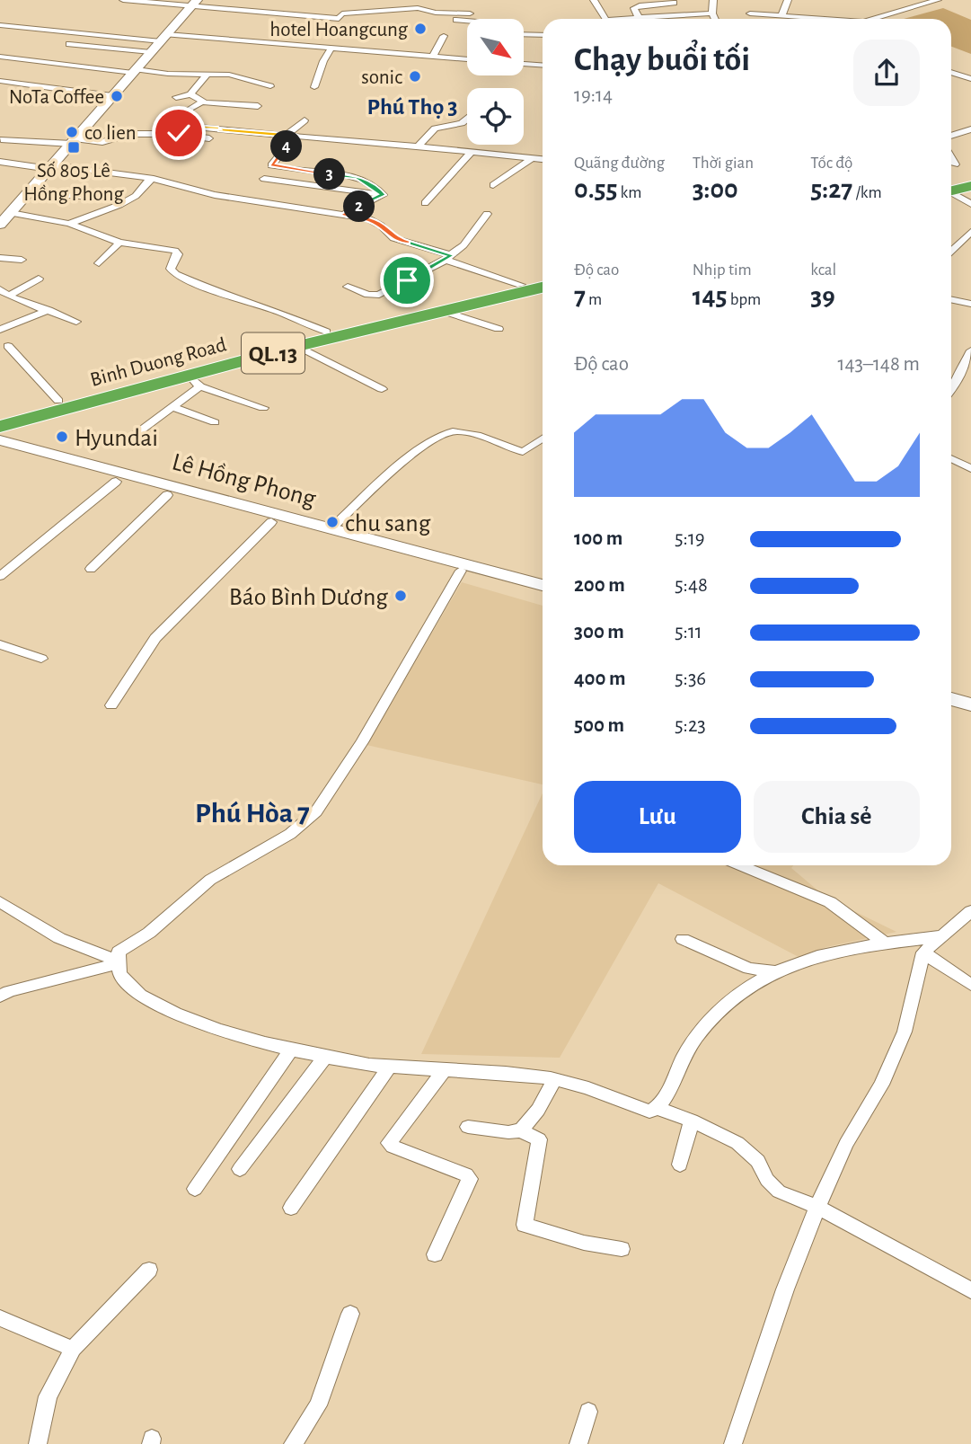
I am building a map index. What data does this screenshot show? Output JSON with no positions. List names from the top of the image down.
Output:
{
  "streets": {
    "highway": ["QL.13", "Binh Duong Road"],
    "street": ["Lê Hồng Phong"]
  },
  "districts": ["Phú Thọ 3", "Phú Hòa 7"],
  "places": {
    "other": [
      "hotel Hoangcung",
      "sonic",
      "NoTa Coffee",
      "co lien",
      "Hyundai",
      "chu sang",
      "Báo Bình Dương"
    ],
    "transit": ["Số 805 Lê Hồng Phong"]
  },
  "north": "bottom right",
  "page": {
    "heading": ["Chạy buổi tối", "19:14"],
    "stats": [
      ["Quãng đường", "0.55 km"],
      ["Thời gian", "3:00"],
      ["Tốc độ", "5:27 /km"],
      ["Độ cao", "7 m"],
      ["Nhịp tim", "145 bpm"],
      ["kcal", "39"]
    ],
    "pins": ["4", "3", "2"],
    "chart": ["Độ cao", "143–148 m"],
    "list": [
      {
        "name": "100 m",
        "note": "5:19"
      },
      {
        "name": "200 m",
        "note": "5:48"
      },
      {
        "name": "300 m",
        "note": "5:11"
      },
      {
        "name": "400 m",
        "note": "5:36"
      },
      {
        "name": "500 m",
        "note": "5:23"
      }
    ],
    "buttons": ["Lưu", "Chia sẻ"]
  }
}
